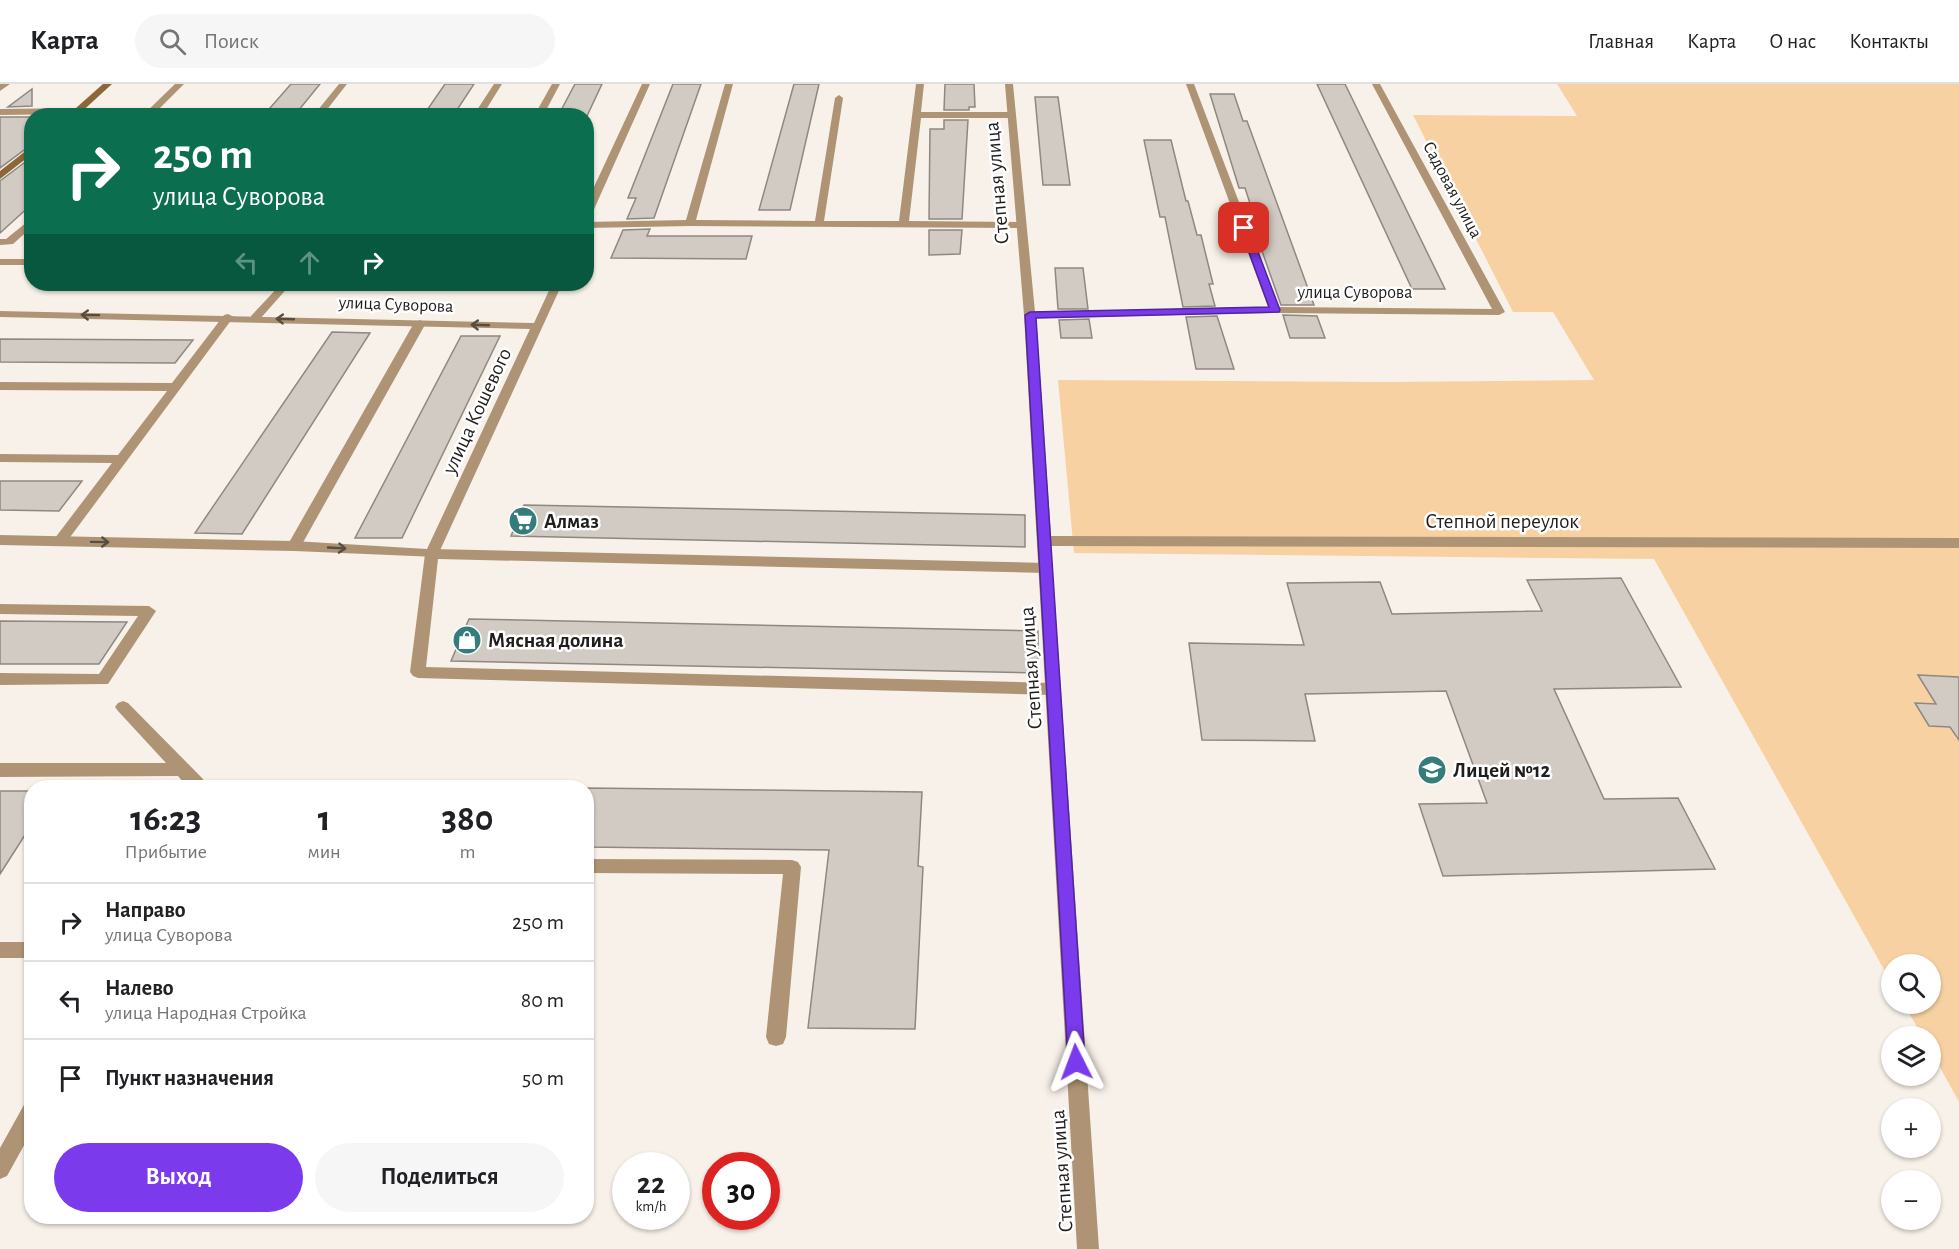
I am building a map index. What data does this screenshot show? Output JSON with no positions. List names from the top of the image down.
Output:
{
  "streets": {
    "street": [
      "Степная улица",
      "Садовая улица",
      "улица Суворова",
      "улица Кошевого",
      "Степной переулок"
    ]
  },
  "crossings": [
    ["Степная улица", "улица Суворова"],
    ["Степная улица", "улица Кошевого"],
    ["Степная улица", "Степной переулок"],
    ["Садовая улица", "улица Суворова"],
    ["улица Суворова", "улица Кошевого"]
  ],
  "places": {
    "supermarket": ["Алмаз"],
    "shop": ["Мясная долина"],
    "school or university": ["Лицей №12"]
  },
  "page": {
    "header": "Карта",
    "search": "Поиск",
    "nav": [
      "Главная",
      "Карта",
      "О нас",
      "Контакты"
    ],
    "turn": ["250 m", "улица Суворова"],
    "eta": [
      "16:23",
      "Прибытие",
      "1",
      "мин",
      "380",
      "m"
    ],
    "list": [
      {
        "name": "Направо",
        "note": "улица Суворова",
        "value": "250 m"
      },
      {
        "name": "Налево",
        "note": "улица Народная Стройка",
        "value": "80 m"
      },
      {
        "name": "Пункт назначения",
        "value": "50 m"
      }
    ],
    "map_buttons": ["+", "−"],
    "buttons": ["Выход", "Поделиться"],
    "speed": "22 km/h",
    "limit": "30"
  }
}
